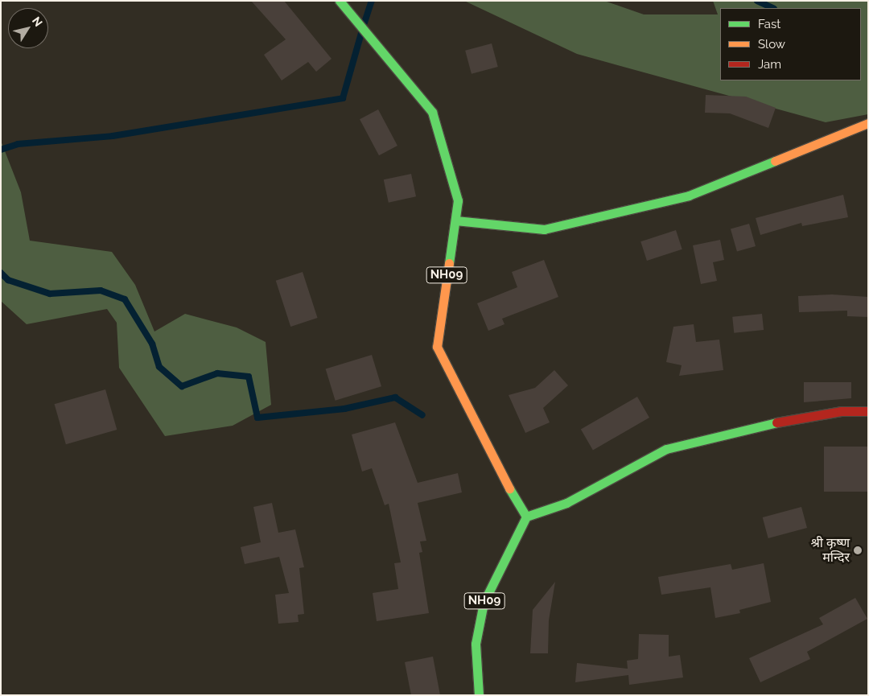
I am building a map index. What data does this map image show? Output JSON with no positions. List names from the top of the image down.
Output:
{
  "streets": {
    "main road": ["NH09"]
  },
  "places": ["श्री कृष्ण मन्दिर"],
  "legend": ["Fast", "Slow", "Jam"],
  "north": "top right"
}
